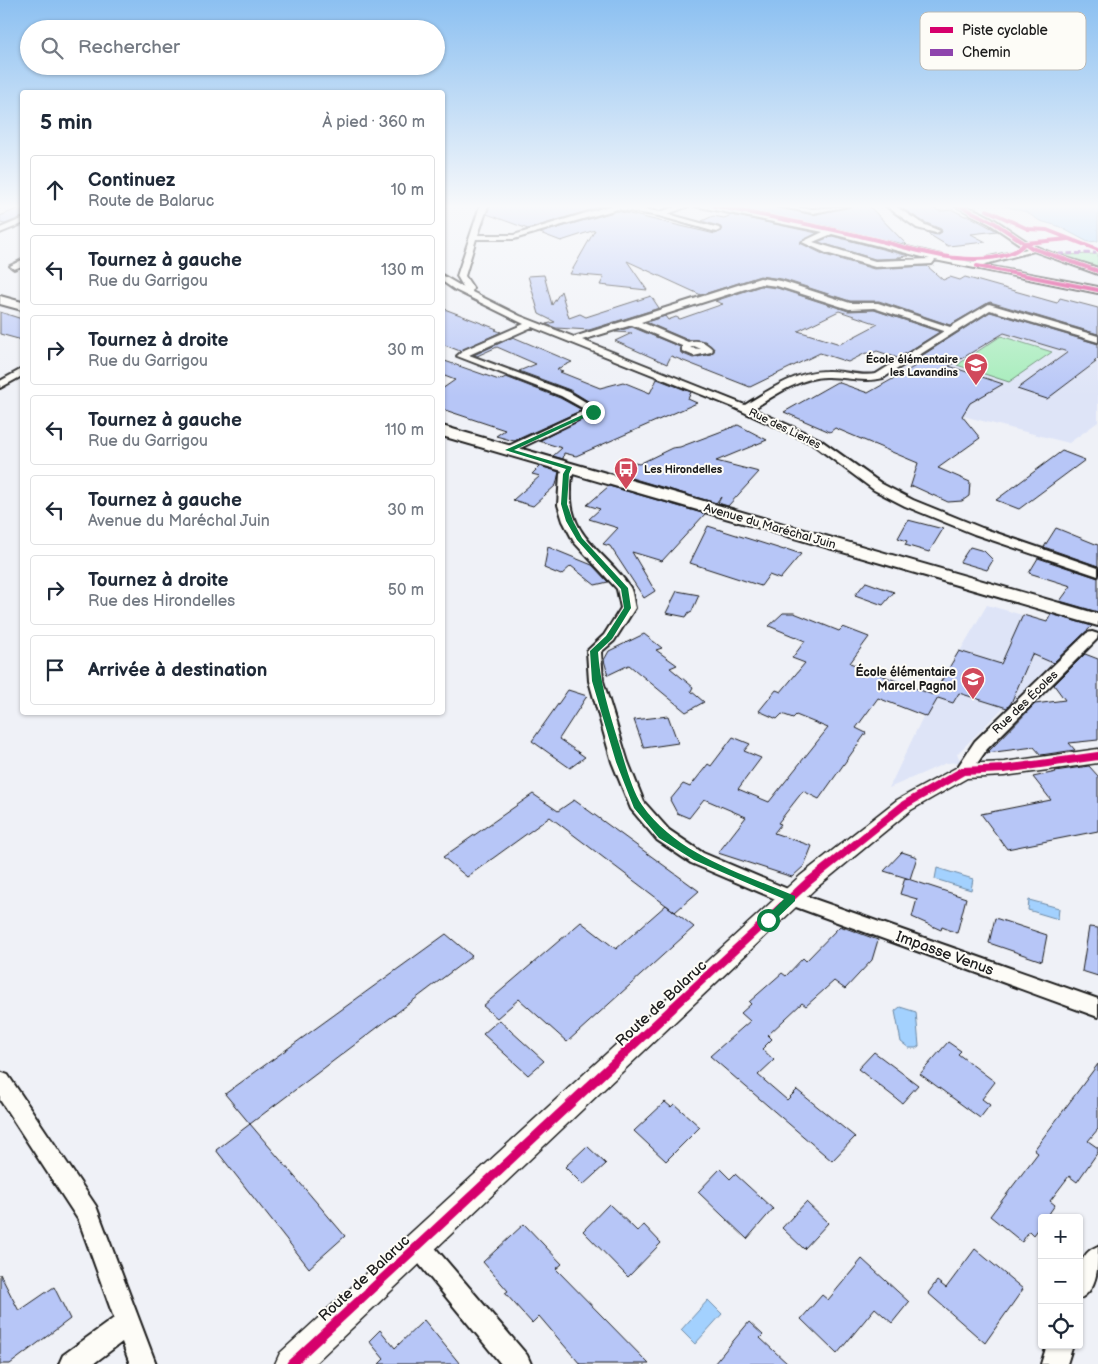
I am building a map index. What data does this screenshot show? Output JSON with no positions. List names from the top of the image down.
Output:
{
  "streets": {
    "main road": ["Avenue du Maréchal Juin"],
    "street": [
      "Rue des Lierles",
      "Rue des Écoles",
      "Impasse Venus",
      "Route de Balaruc"
    ]
  },
  "crossings": [
    ["Avenue du Maréchal Juin", "Rue des Écoles"],
    ["Avenue du Maréchal Juin", "Impasse Venus"],
    ["Rue des Écoles", "Route de Balaruc"],
    ["Impasse Venus", "Route de Balaruc"]
  ],
  "places": {
    "school or university": ["École élémentaire les Lavandins", "École élémentaire Marcel Pagnol"],
    "bus stop": ["Les Hirondelles"]
  },
  "legend": ["Piste cyclable", "Chemin"],
  "page": {
    "search": "Rechercher",
    "heading": ["5 min", "À pied · 360 m"],
    "list": [
      ["Continuez", "Route de Balaruc", "10 m"],
      ["Tournez à gauche", "Rue du Garrigou", "130 m"],
      ["Tournez à droite", "Rue du Garrigou", "30 m"],
      ["Tournez à gauche", "Rue du Garrigou", "110 m"],
      ["Tournez à gauche", "Avenue du Maréchal Juin", "30 m"],
      ["Tournez à droite", "Rue des Hirondelles", "50 m"],
      "Arrivée à destination"
    ],
    "map_buttons": ["+", "−"]
  }
}
